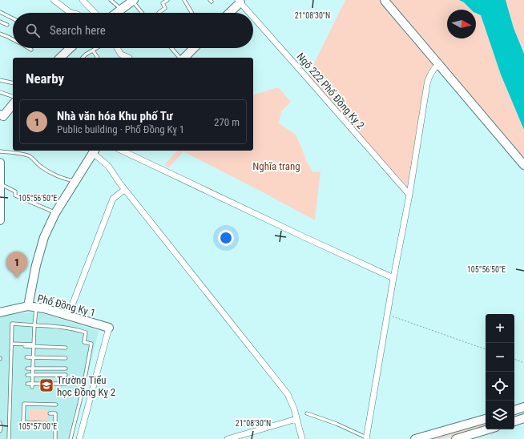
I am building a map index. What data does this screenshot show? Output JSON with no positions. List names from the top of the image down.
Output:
{
  "streets": {
    "street": ["Ngõ 222 Phố Đồng Kỵ 2", "Phố Đồng Kỵ 1"]
  },
  "parks": ["Nghĩa trang"],
  "places": {
    "school or university": ["Trường Tiểu học Đồng Kỵ 2"]
  },
  "north": "right",
  "page": {
    "search": "Search here",
    "heading": "Nearby",
    "list": [
      {
        "mark": "1",
        "name": "Nhà văn hóa Khu phố Tư",
        "note": "Public building · Phố Đồng Kỵ 1",
        "value": "270 m"
      }
    ],
    "pins": "1",
    "map_buttons": ["+", "−"]
  },
  "coordinates": ["21°08'30\"N", "105°56'50\"E", "105°57'00\"E"]
}
